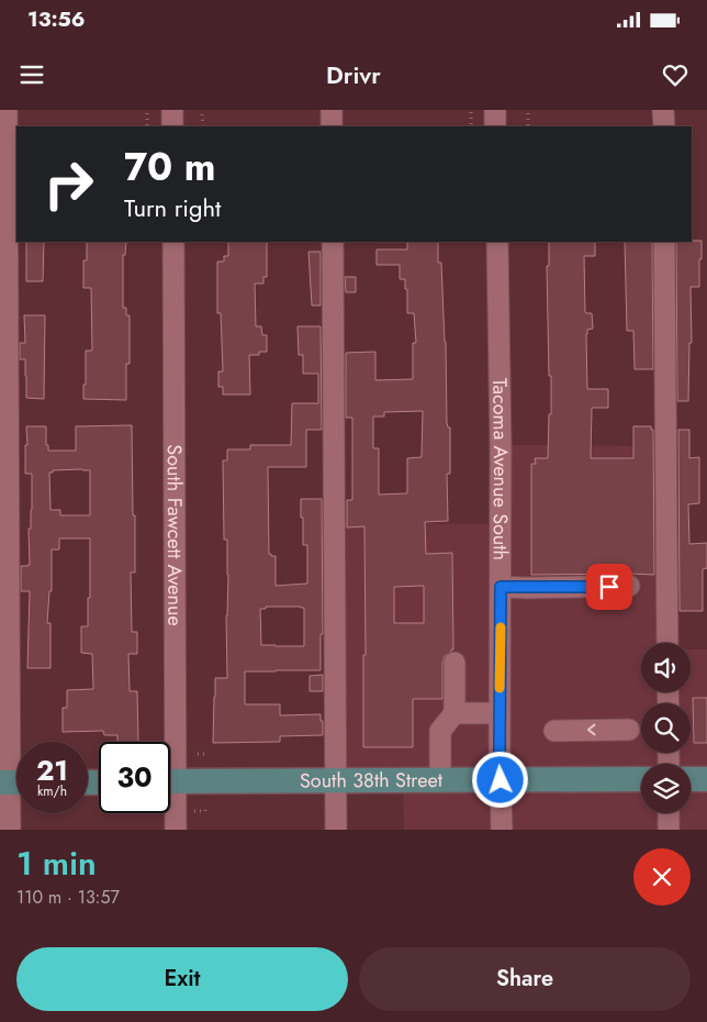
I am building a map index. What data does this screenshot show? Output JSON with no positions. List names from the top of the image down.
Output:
{
  "streets": {
    "main road": ["South 38th Street"],
    "street": ["Tacoma Avenue South", "South Fawcett Avenue"]
  },
  "crossings": [
    ["Tacoma Avenue South", "South 38th Street"]
  ],
  "page": {
    "status": "13:56",
    "header": "Drivr",
    "turn": ["70 m", "Turn right"],
    "speed": "21 km/h",
    "limit": "30",
    "heading": ["1 min", "110 m · 13:57"],
    "buttons": ["Exit", "Share"]
  }
}
